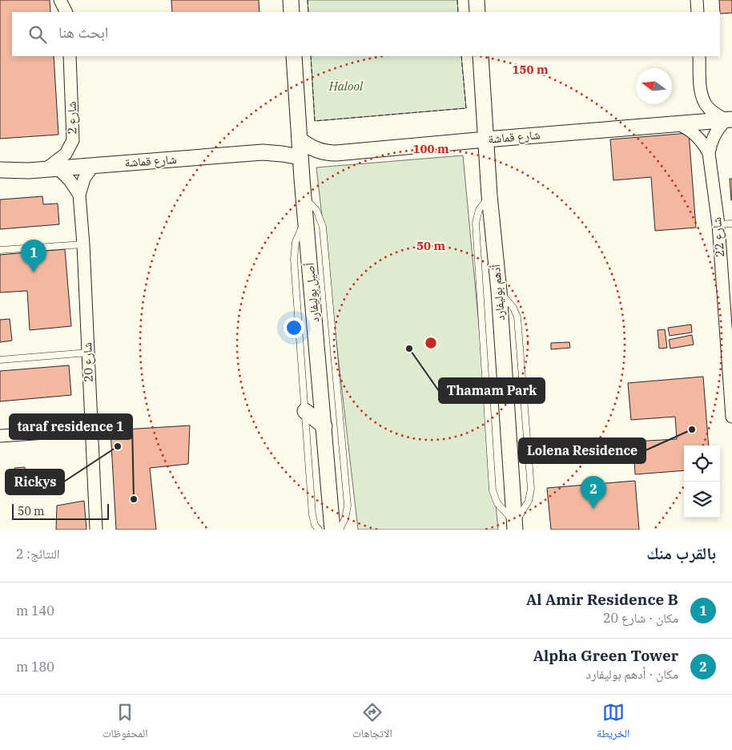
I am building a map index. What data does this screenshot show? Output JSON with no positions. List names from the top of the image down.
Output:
{
  "streets": {
    "street": [
      "شارع 2",
      "شارع قماشة",
      "شارع 22",
      "أصيل بوليفارد",
      "أدهم بوليفارد",
      "شارع 20"
    ]
  },
  "crossings": [
    ["شارع 2", "شارع قماشة"],
    ["شارع قماشة", "شارع 22"],
    ["شارع قماشة", "أصيل بوليفارد"],
    ["شارع قماشة", "أدهم بوليفارد"],
    ["شارع قماشة", "شارع 20"]
  ],
  "parks": ["Halool"],
  "places": [
    "Thamam Park",
    "Lolena Residence",
    "Rickys",
    "taraf residence 1"
  ],
  "scale_bar": "50 m",
  "north": "left",
  "page": {
    "search": "ابحث هنا",
    "pins": ["1", "2"],
    "scale": "50 m",
    "heading": ["بالقرب منك", "النتائج: 2"],
    "list": [
      {
        "mark": "1",
        "name": "Al Amir Residence B",
        "note": "مكان · شارع 20",
        "value": "140 m"
      },
      {
        "mark": "2",
        "name": "Alpha Green Tower",
        "note": "مكان · أدهم بوليفارد",
        "value": "180 m"
      }
    ],
    "nav": ["الخريطة", "الاتجاهات", "المحفوظات"]
  },
  "rings": ["150 m", "100 m", "50 m"]
}
